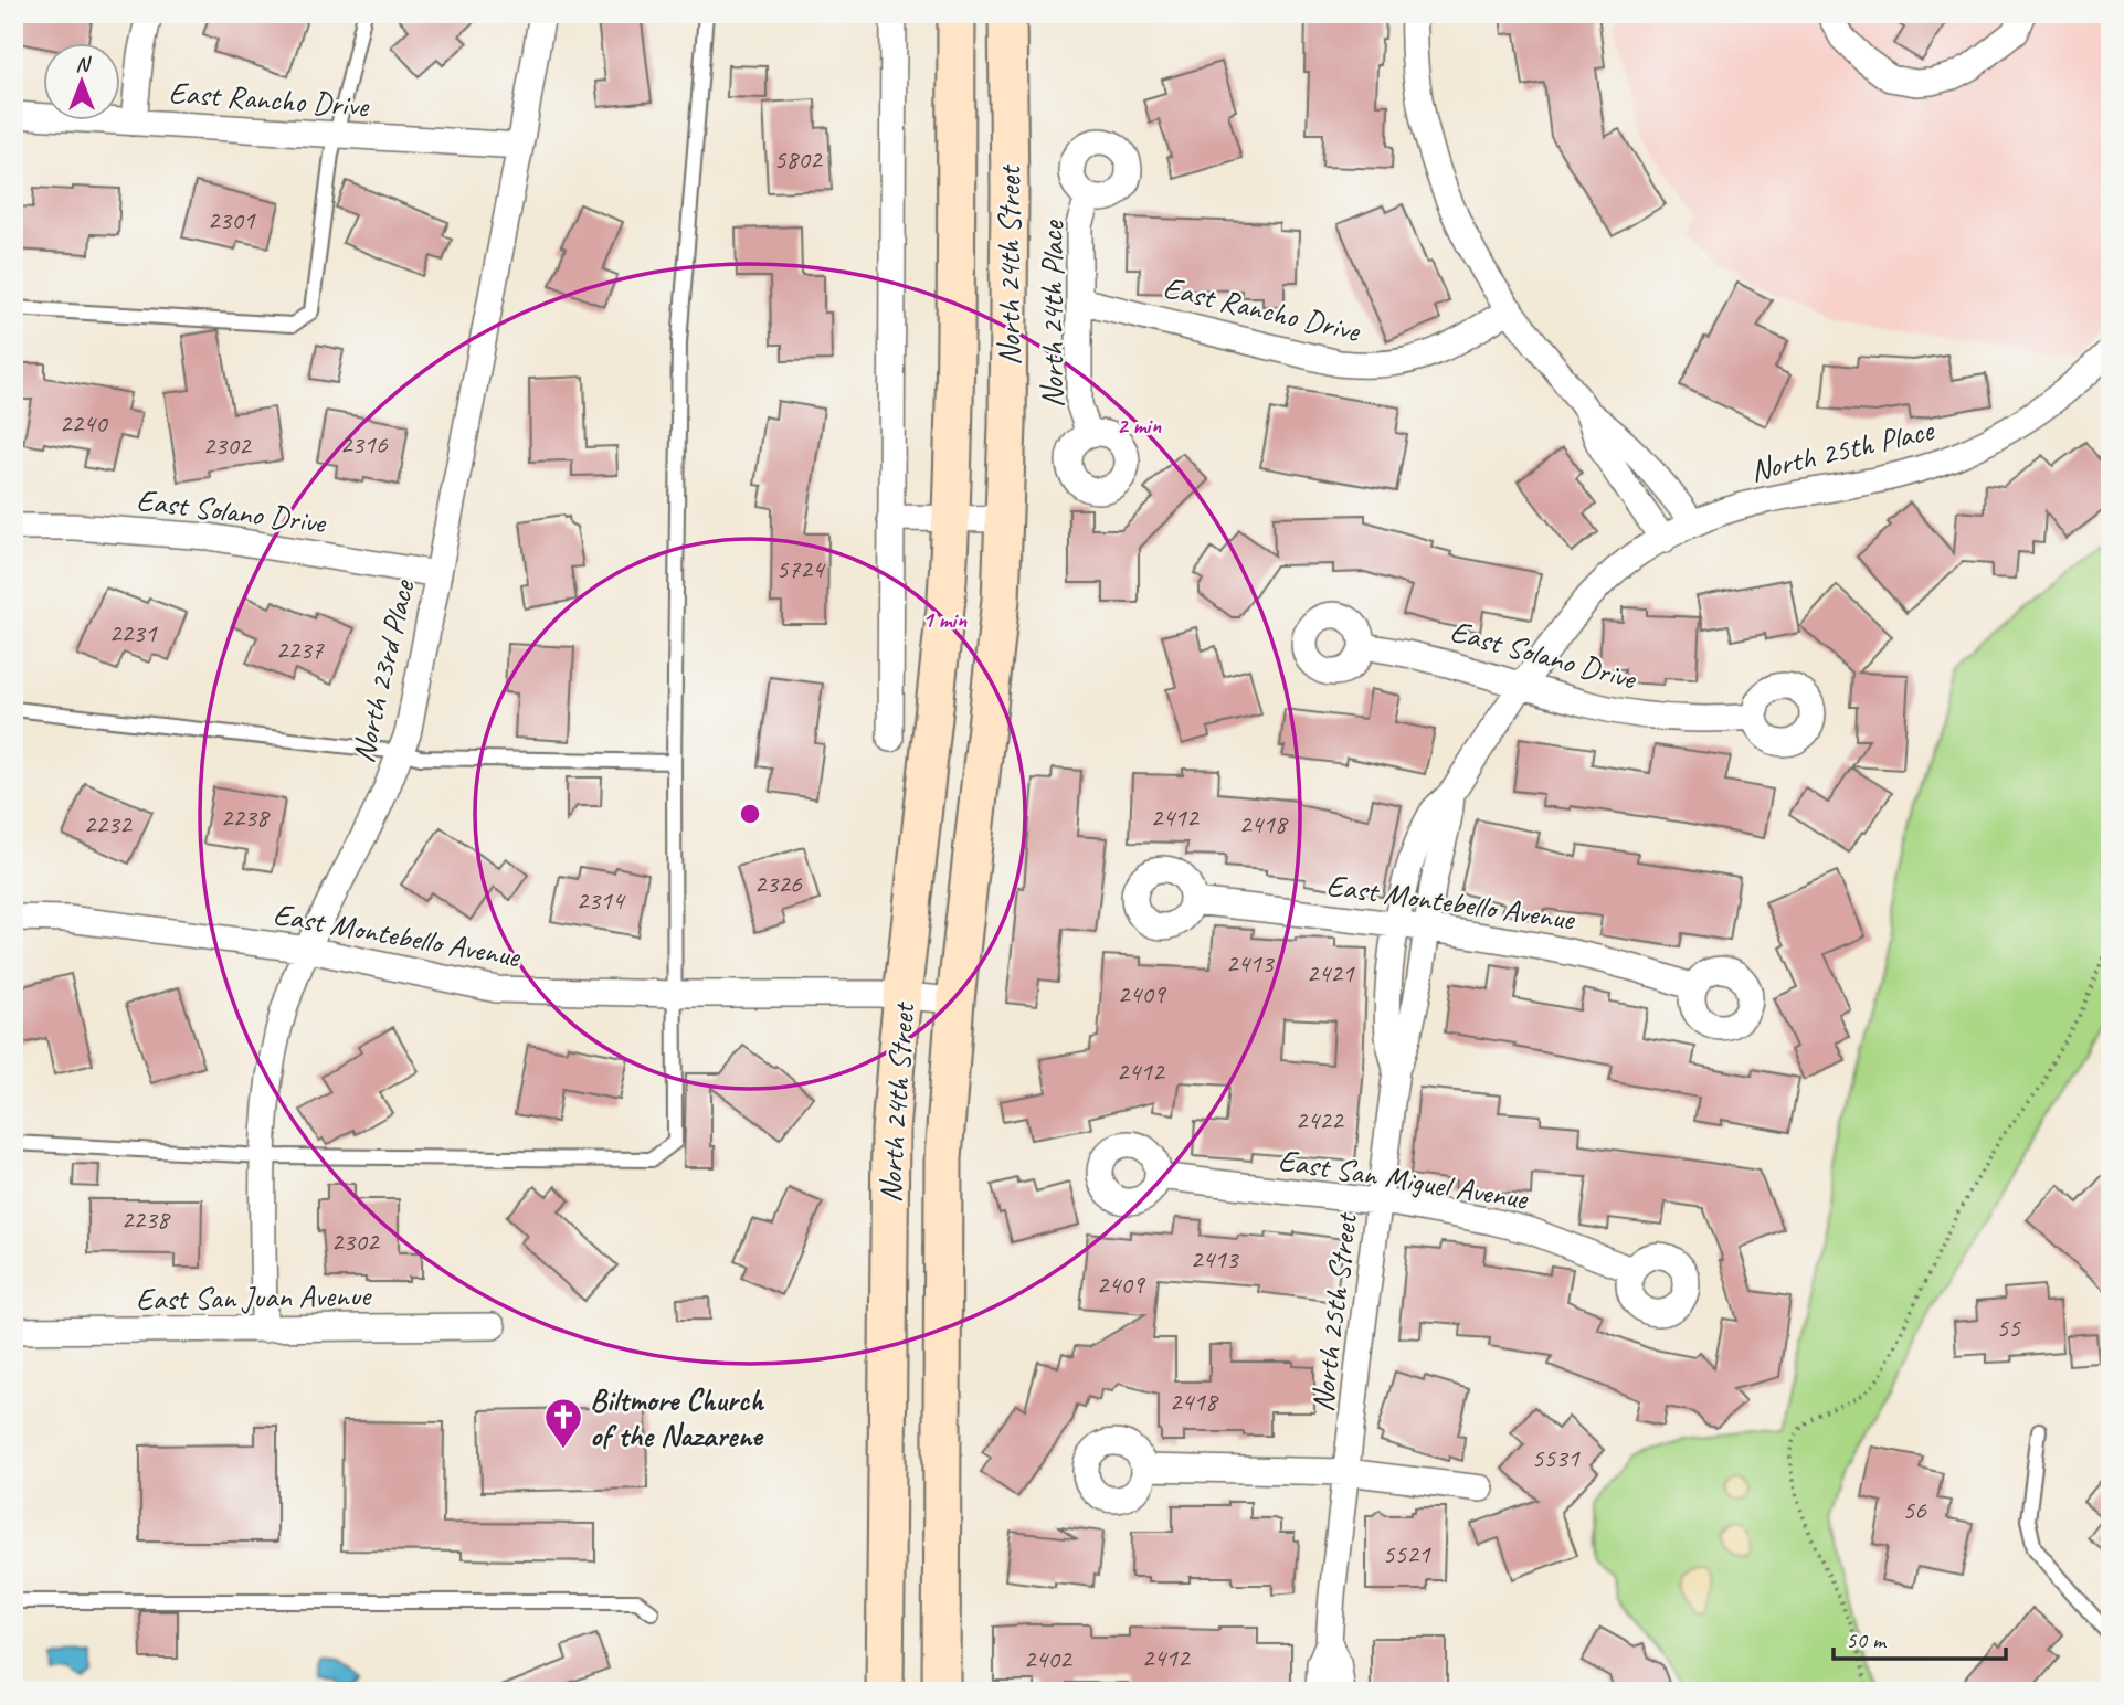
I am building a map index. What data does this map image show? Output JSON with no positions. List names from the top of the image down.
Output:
{
  "streets": {
    "main road": ["North 24th Street"],
    "street": [
      "East Rancho Drive",
      "North 24th Place",
      "North 25th Place",
      "East Solano Drive",
      "North 23rd Place",
      "East Montebello Avenue",
      "East San Miguel Avenue",
      "East San Juan Avenue",
      "North 25th Street"
    ]
  },
  "crossings": [
    ["East Rancho Drive", "North 24th Place"],
    ["East Rancho Drive", "North 23rd Place"],
    ["North 24th Street", "East Montebello Avenue"],
    ["North 25th Place", "North 25th Street"],
    ["East Solano Drive", "North 23rd Place"],
    ["East Solano Drive", "North 25th Street"],
    ["North 23rd Place", "East Montebello Avenue"],
    ["North 23rd Place", "East San Juan Avenue"],
    ["East Montebello Avenue", "North 25th Street"],
    ["East San Miguel Avenue", "North 25th Street"]
  ],
  "places": {
    "church": ["Biltmore Church of the Nazarene"]
  },
  "house_numbers": [
    "5802",
    "2301",
    "2240",
    "2316",
    "2302",
    "5724",
    "2231",
    "2237",
    "2238",
    "2412",
    "2232",
    "2418",
    "2326",
    "2314",
    "2413",
    "2421",
    "2409",
    "2412",
    "2422",
    "2238",
    "2302",
    "2413",
    "2409",
    "55",
    "2418",
    "5531",
    "56",
    "5521",
    "2412",
    "2402"
  ],
  "scale_bar": "50 m",
  "north": "top",
  "rings": ["2 min", "1 min"]
}
